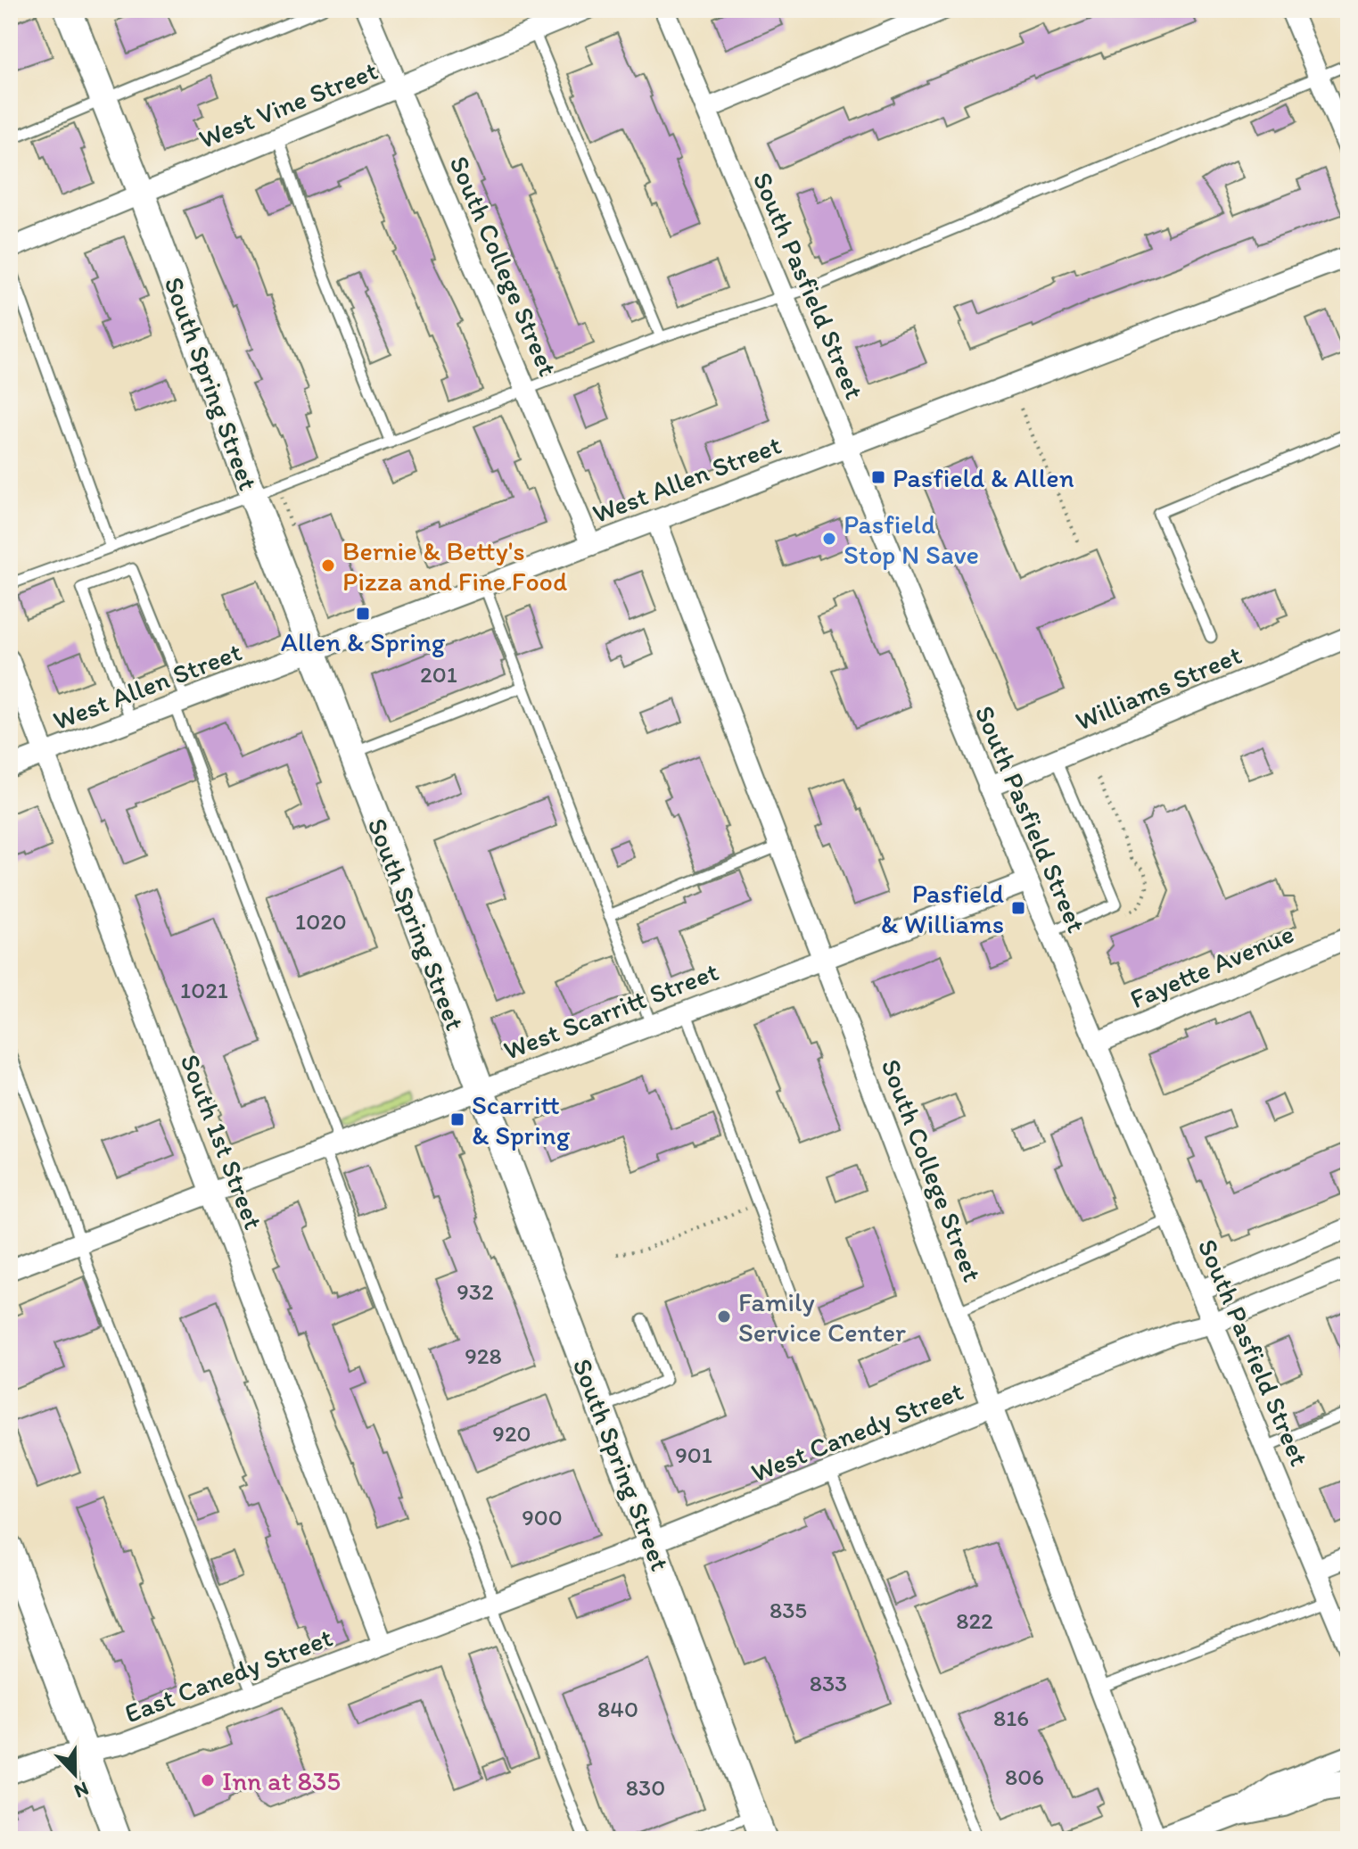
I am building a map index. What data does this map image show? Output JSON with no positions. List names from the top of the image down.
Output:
{
  "streets": {
    "street": [
      "West Vine Street",
      "South College Street",
      "South Pasfield Street",
      "South Spring Street",
      "West Allen Street",
      "Williams Street",
      "Fayette Avenue",
      "West Scarritt Street",
      "South 1st Street",
      "West Canedy Street",
      "East Canedy Street"
    ]
  },
  "crossings": [
    ["West Vine Street", "South College Street"],
    ["West Vine Street", "South Spring Street"],
    ["South College Street", "West Allen Street"],
    ["South College Street", "West Scarritt Street"],
    ["South College Street", "West Canedy Street"],
    ["South Pasfield Street", "West Allen Street"],
    ["South Pasfield Street", "Williams Street"],
    ["South Pasfield Street", "Fayette Avenue"],
    ["South Pasfield Street", "West Scarritt Street"],
    ["South Pasfield Street", "West Canedy Street"],
    ["South Spring Street", "West Allen Street"],
    ["South Spring Street", "West Scarritt Street"],
    ["South Spring Street", "West Canedy Street"],
    ["West Allen Street", "South 1st Street"],
    ["West Scarritt Street", "South 1st Street"],
    ["South 1st Street", "West Canedy Street"],
    ["South 1st Street", "East Canedy Street"],
    ["West Canedy Street", "East Canedy Street"]
  ],
  "places": {
    "transit": [
      "Pasfield & Allen",
      "Allen & Spring",
      "Pasfield & Williams",
      "Scarritt & Spring"
    ],
    "other": [
      "Pasfield Stop N Save",
      "Bernie & Betty's Pizza and Fine Food",
      "Family Service Center",
      "Inn at 835"
    ]
  },
  "house_numbers": [
    "201",
    "1020",
    "1021",
    "932",
    "928",
    "920",
    "901",
    "900",
    "835",
    "822",
    "833",
    "840",
    "816",
    "806",
    "830"
  ],
  "north": "bottom"
}
